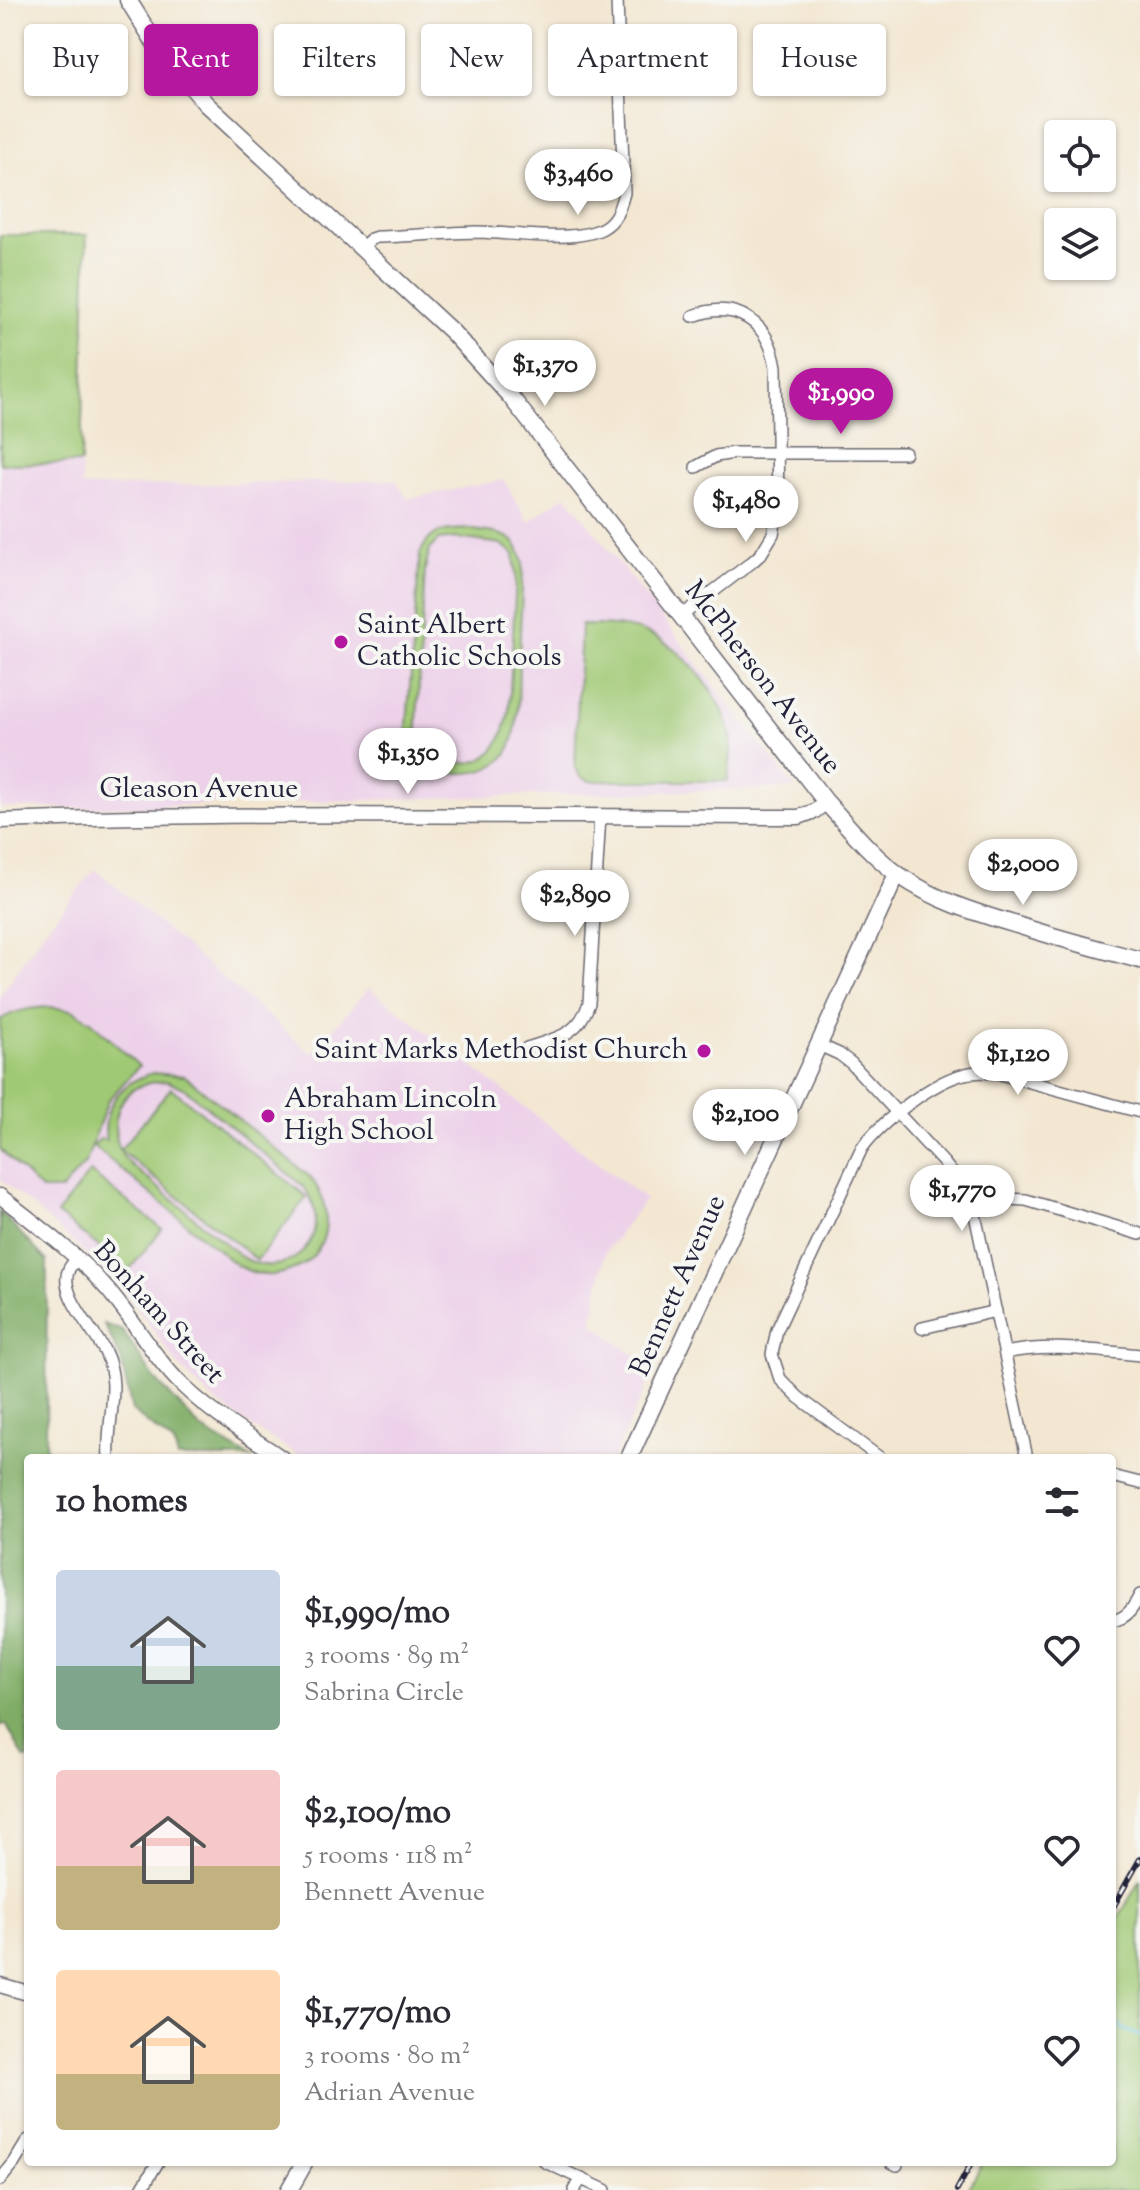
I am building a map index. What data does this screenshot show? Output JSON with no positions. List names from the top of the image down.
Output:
{
  "streets": {
    "main road": ["McPherson Avenue", "Bennett Avenue"],
    "street": ["Gleason Avenue", "Bonham Street"]
  },
  "crossings": [
    ["McPherson Avenue", "Gleason Avenue"],
    ["McPherson Avenue", "Bennett Avenue"]
  ],
  "places": ["Saint Albert Catholic Schools", "Saint Marks Methodist Church", "Abraham Lincoln High School"],
  "page": {
    "chip": [
      "Buy",
      "Rent",
      "Filters",
      "New",
      "Apartment",
      "House"
    ],
    "price": [
      "$3,460",
      "$1,370",
      "$1,990",
      "$1,480",
      "$1,350",
      "$2,000",
      "$2,890",
      "$1,120",
      "$2,100",
      "$1,770"
    ],
    "heading": "10 homes",
    "list": [
      {
        "name": "$1,990/mo",
        "note": "3 rooms · 89 m² · Sabrina Circle"
      },
      {
        "name": "$2,100/mo",
        "note": "5 rooms · 118 m² · Bennett Avenue"
      },
      {
        "name": "$1,770/mo",
        "note": "3 rooms · 80 m² · Adrian Avenue"
      }
    ]
  }
}
